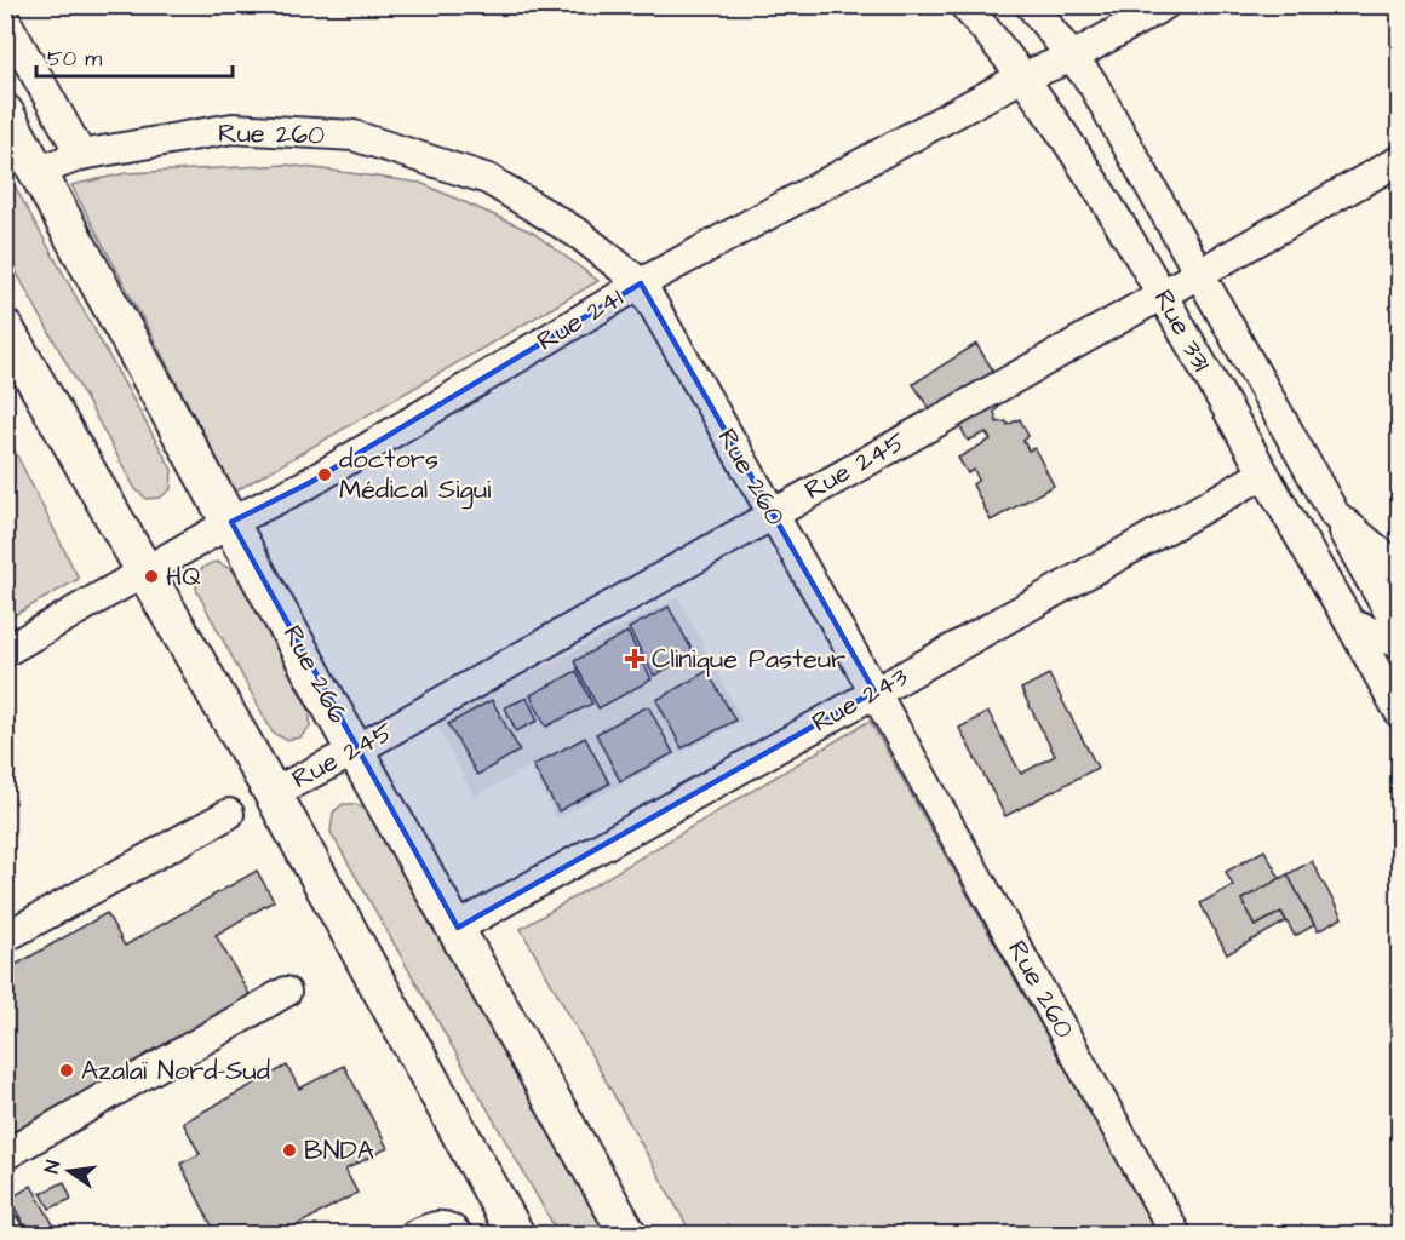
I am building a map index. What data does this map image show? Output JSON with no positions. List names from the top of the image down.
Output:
{
  "streets": {
    "main road": ["Rue 266"],
    "street": [
      "Rue 260",
      "Rue 241",
      "Rue 331",
      "Rue 245",
      "Rue 243"
    ]
  },
  "crossings": [
    ["Rue 260", "Rue 241"],
    ["Rue 260", "Rue 245"],
    ["Rue 260", "Rue 266"],
    ["Rue 260", "Rue 243"],
    ["Rue 241", "Rue 331"],
    ["Rue 241", "Rue 266"],
    ["Rue 331", "Rue 245"],
    ["Rue 331", "Rue 243"],
    ["Rue 245", "Rue 266"],
    ["Rue 266", "Rue 243"]
  ],
  "places": {
    "other": [
      "doctors Médical Sigui",
      "HQ",
      "Azalaï Nord-Sud",
      "BNDA"
    ],
    "health": ["Clinique Pasteur"]
  },
  "scale_bar": "50 m",
  "north": "left"
}
